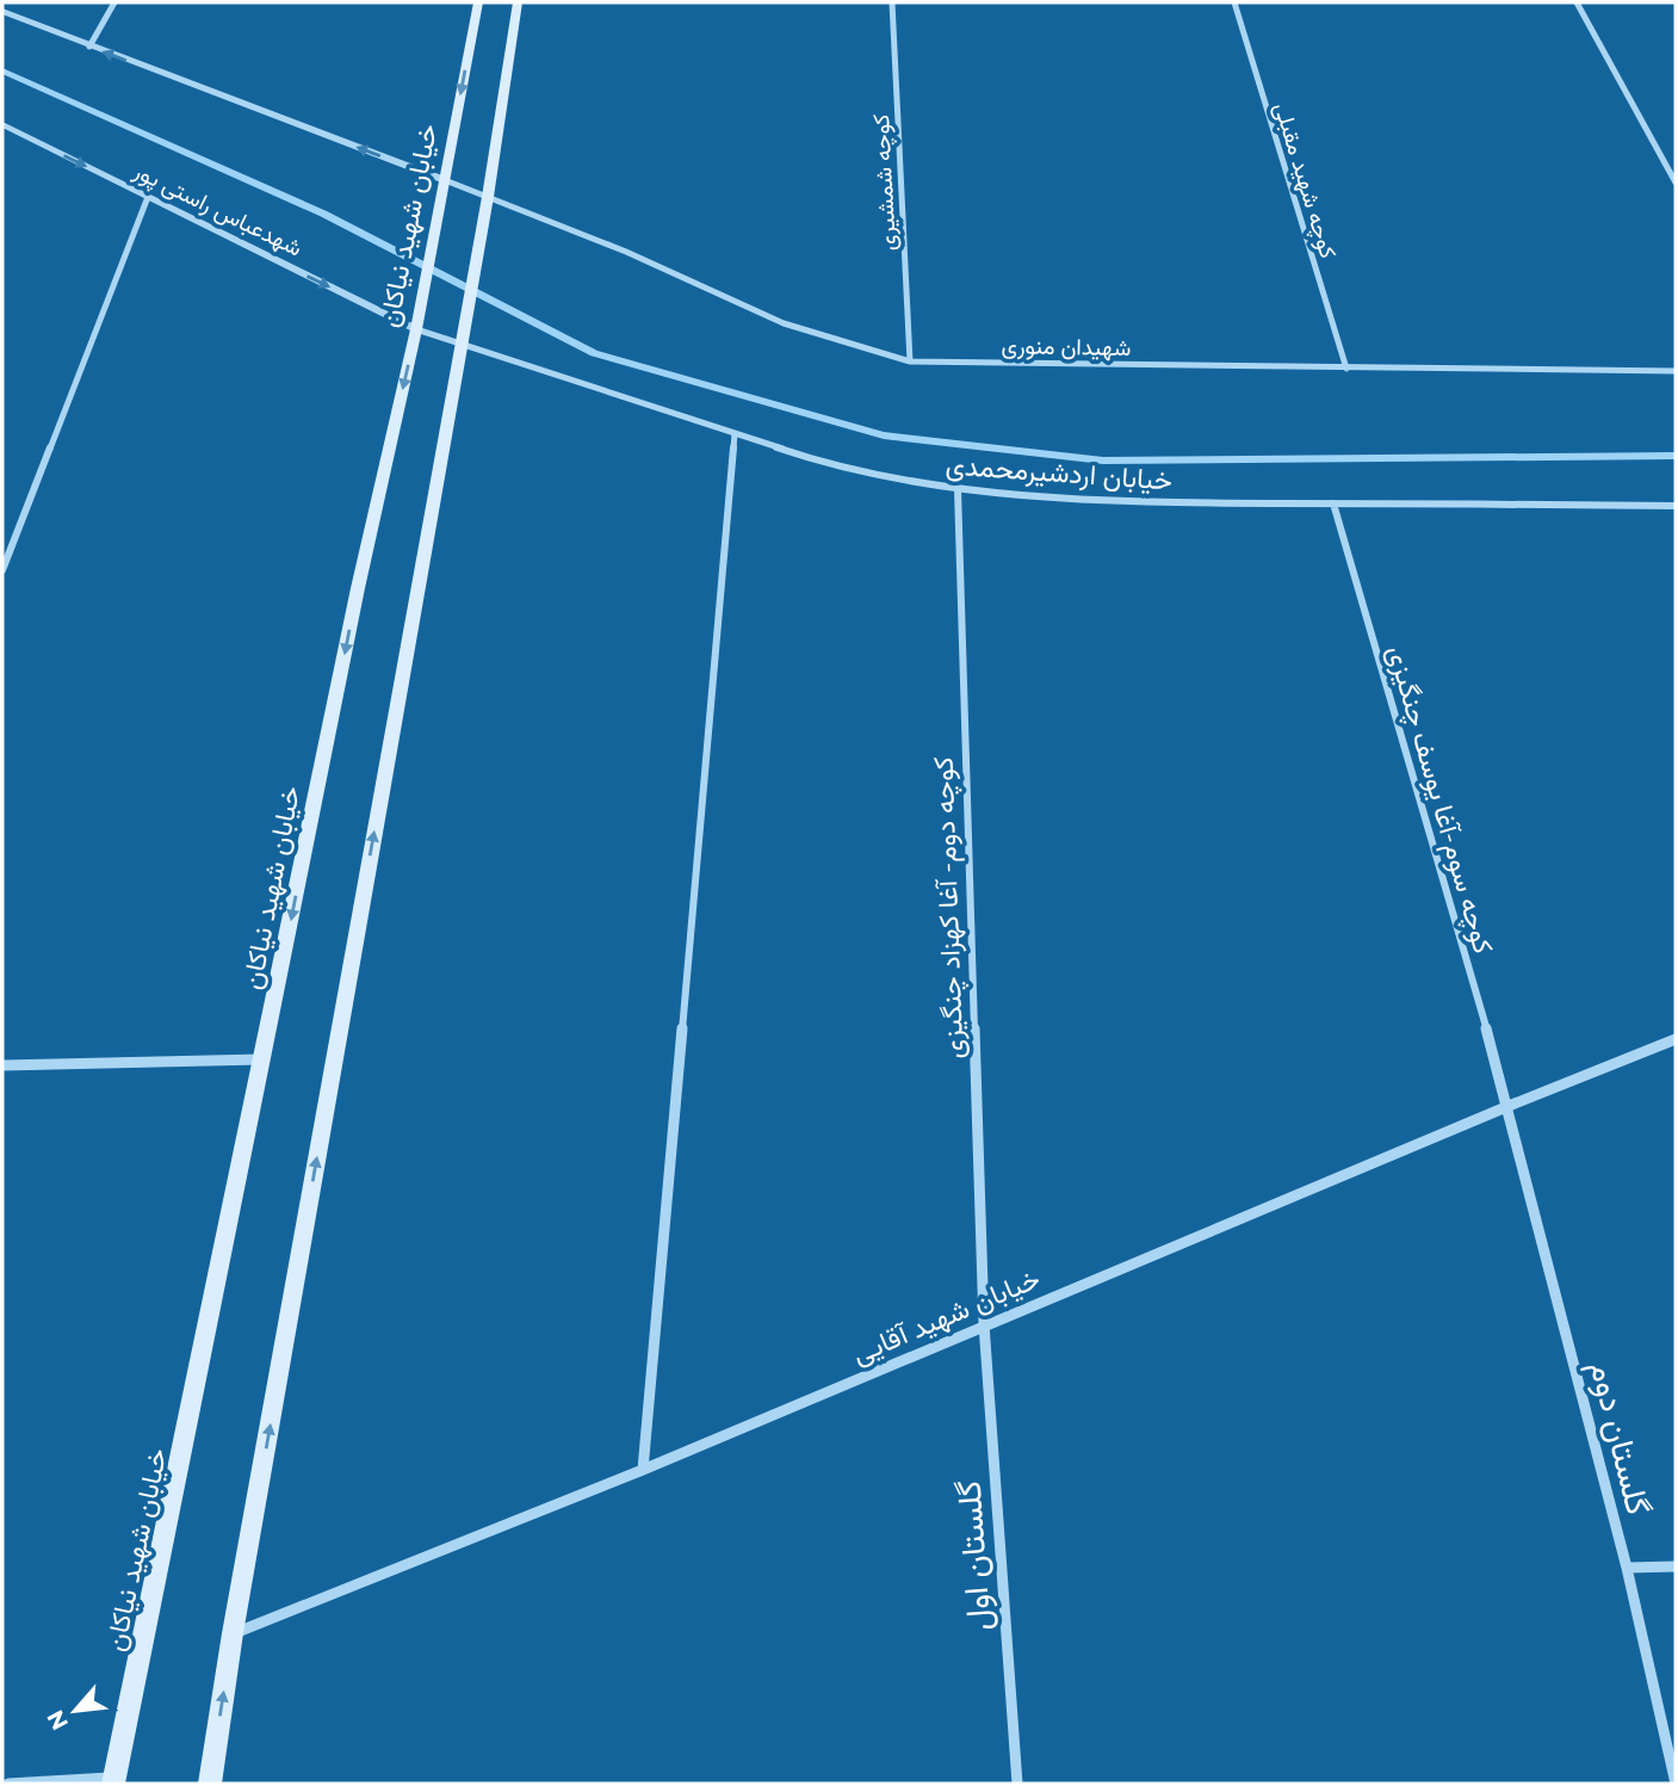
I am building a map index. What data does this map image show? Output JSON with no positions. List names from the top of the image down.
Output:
{
  "streets": {
    "main road": ["خیابان شهید نیاکان"],
    "street": [
      "کوچه شهید مقبلی",
      "کوچه شمشیری",
      "شهدعباس راستی پور",
      "شهیدان منوری",
      "خیابان اردشیرمحمدی",
      "کوچه سوم-آغا یوسف چنگیزی",
      "کوچه دوم- آغا کهزاد چنگیزی",
      "خیابان شهید آقایی",
      "گلستان دوم",
      "گلستان اول"
    ]
  },
  "crossings": [
    ["کوچه شهید مقبلی", "شهیدان منوری"],
    ["کوچه شمشیری", "شهیدان منوری"],
    ["شهدعباس راستی پور", "خیابان شهید نیاکان"],
    ["شهدعباس راستی پور", "خیابان اردشیرمحمدی"],
    ["خیابان شهید نیاکان", "شهیدان منوری"],
    ["خیابان شهید نیاکان", "خیابان اردشیرمحمدی"],
    ["خیابان اردشیرمحمدی", "کوچه سوم-آغا یوسف چنگیزی"],
    ["خیابان اردشیرمحمدی", "کوچه دوم- آغا کهزاد چنگیزی"],
    ["کوچه سوم-آغا یوسف چنگیزی", "خیابان شهید آقایی"],
    ["کوچه سوم-آغا یوسف چنگیزی", "گلستان دوم"],
    ["کوچه دوم- آغا کهزاد چنگیزی", "خیابان شهید آقایی"],
    ["کوچه دوم- آغا کهزاد چنگیزی", "گلستان اول"],
    ["خیابان شهید آقایی", "گلستان دوم"],
    ["خیابان شهید آقایی", "گلستان اول"]
  ],
  "north": "bottom left"
}
